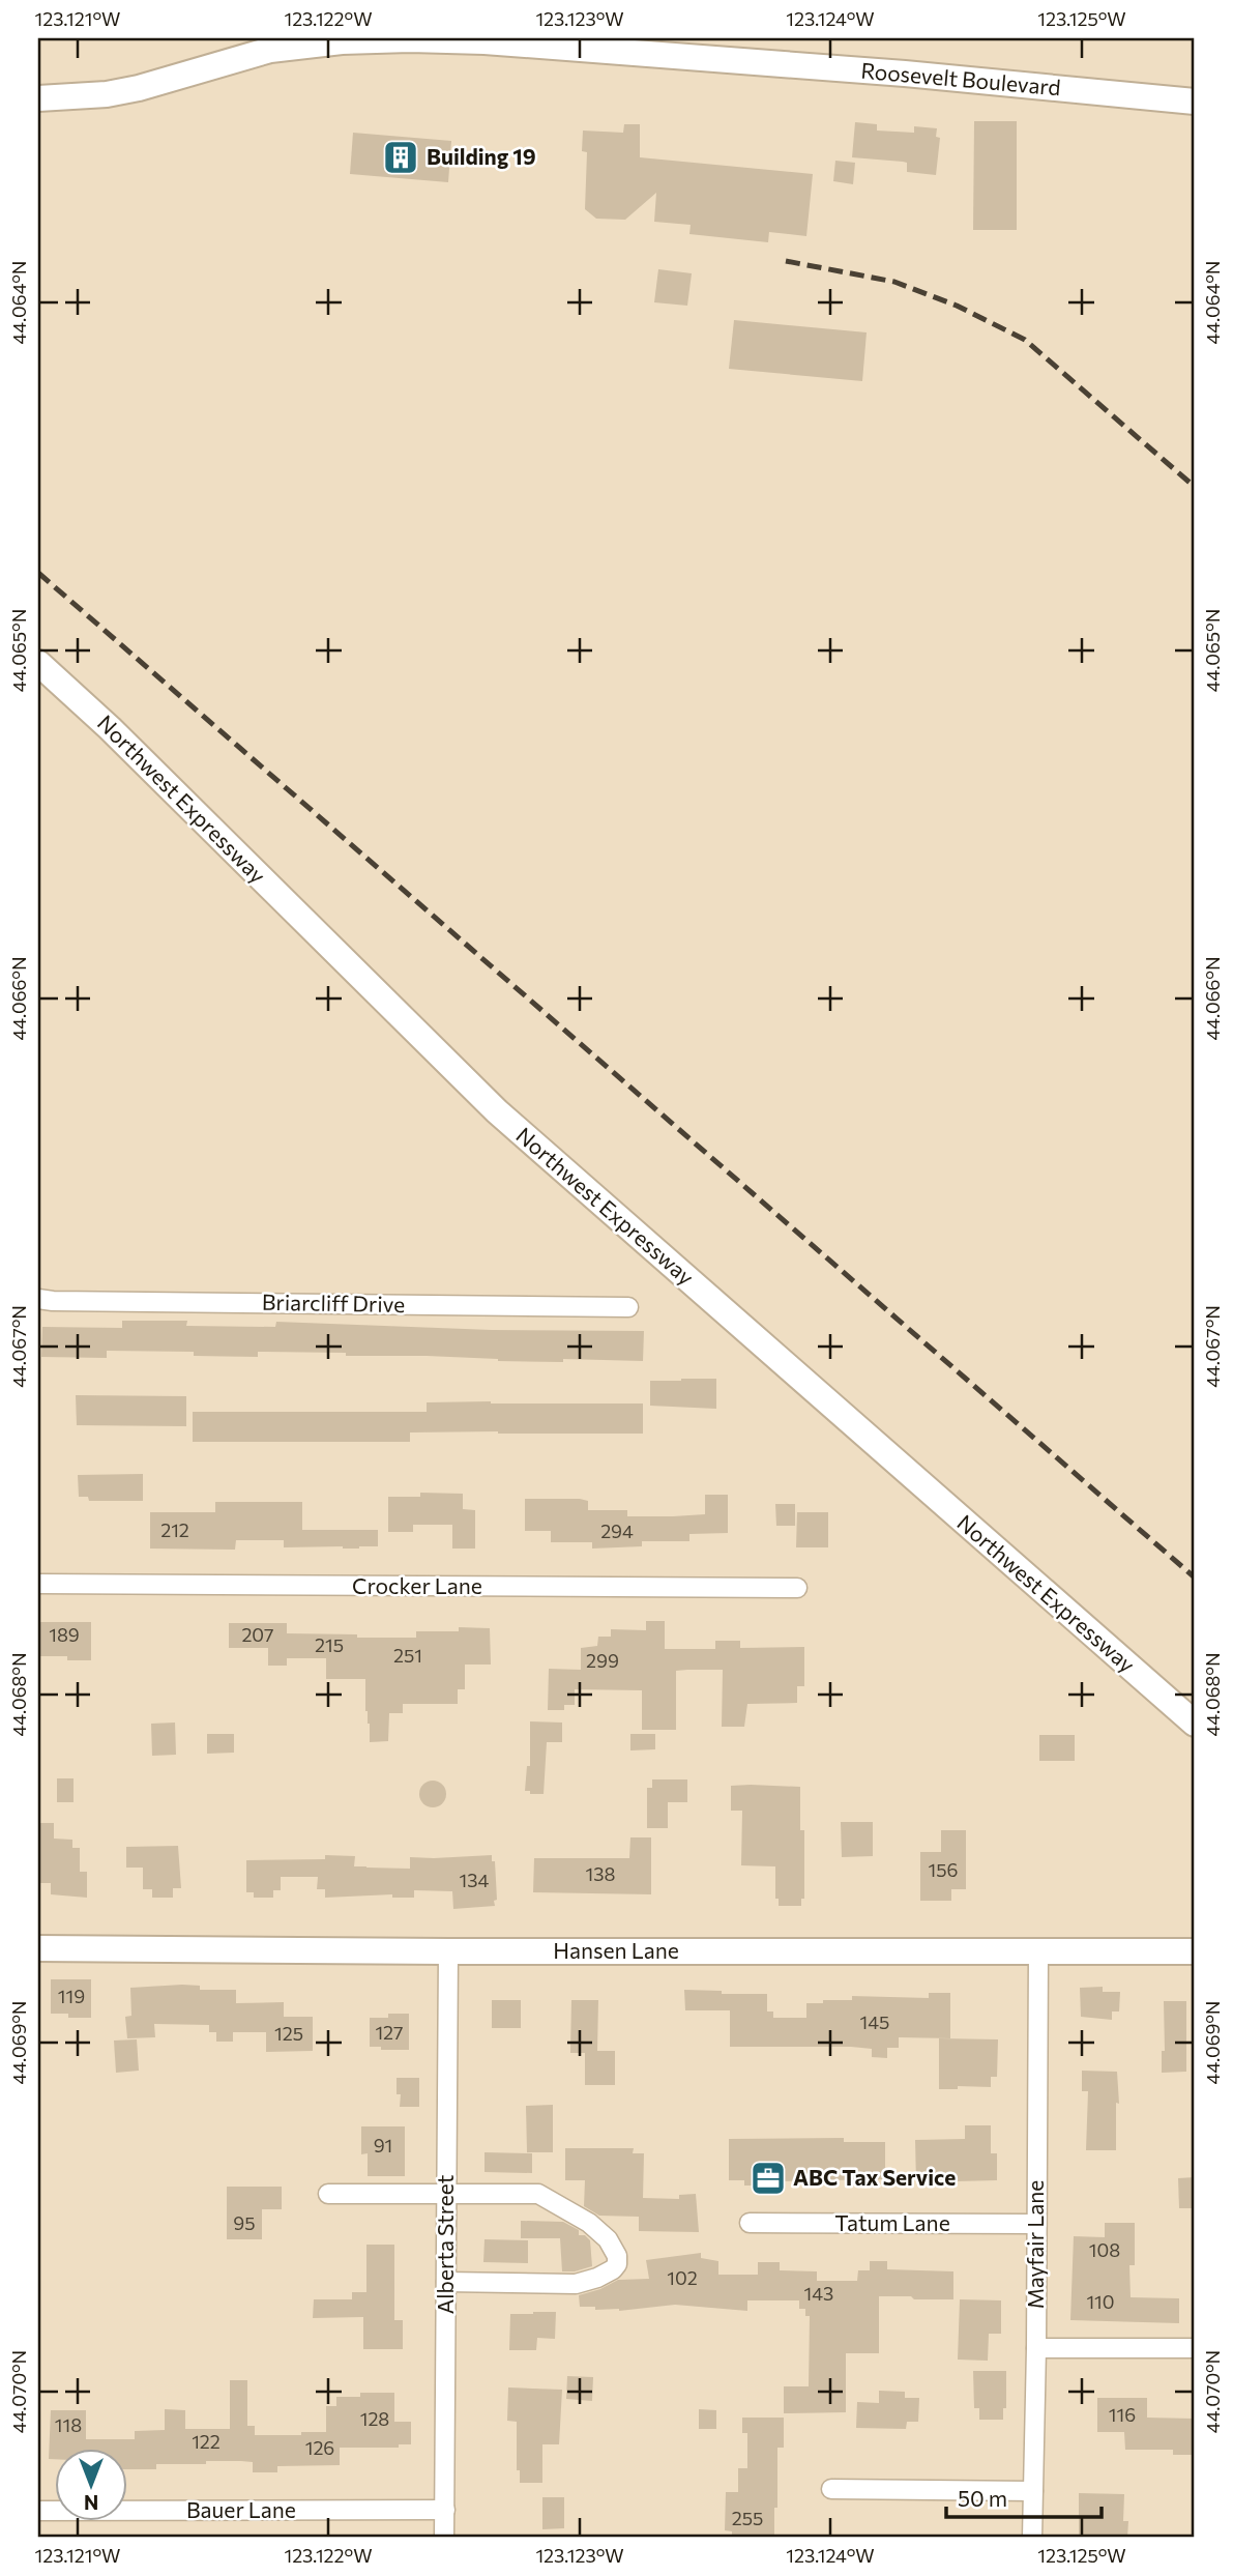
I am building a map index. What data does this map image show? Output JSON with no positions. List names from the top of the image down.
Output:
{
  "streets": {
    "main road": ["Roosevelt Boulevard", "Northwest Expressway", "Hansen Lane"],
    "street": [
      "Briarcliff Drive",
      "Crocker Lane",
      "Tatum Lane",
      "Alberta Street",
      "Mayfair Lane",
      "Bauer Lane"
    ]
  },
  "crossings": [
    ["Hansen Lane", "Alberta Street"],
    ["Hansen Lane", "Mayfair Lane"],
    ["Tatum Lane", "Mayfair Lane"],
    ["Alberta Street", "Bauer Lane"]
  ],
  "places": {
    "building": ["Building 19"],
    "office": ["ABC Tax Service"]
  },
  "house_numbers": [
    "212",
    "294",
    "189",
    "207",
    "215",
    "251",
    "299",
    "156",
    "138",
    "134",
    "119",
    "145",
    "127",
    "125",
    "91",
    "95",
    "108",
    "102",
    "143",
    "110",
    "116",
    "128",
    "118",
    "122",
    "126",
    "255"
  ],
  "scale_bar": "50 m",
  "north": "bottom",
  "coordinates": [
    "123.121°W",
    "123.122°W",
    "123.123°W",
    "123.124°W",
    "123.125°W",
    "44.064°N",
    "44.065°N",
    "44.066°N",
    "44.067°N",
    "44.068°N",
    "44.069°N",
    "44.070°N"
  ]
}
